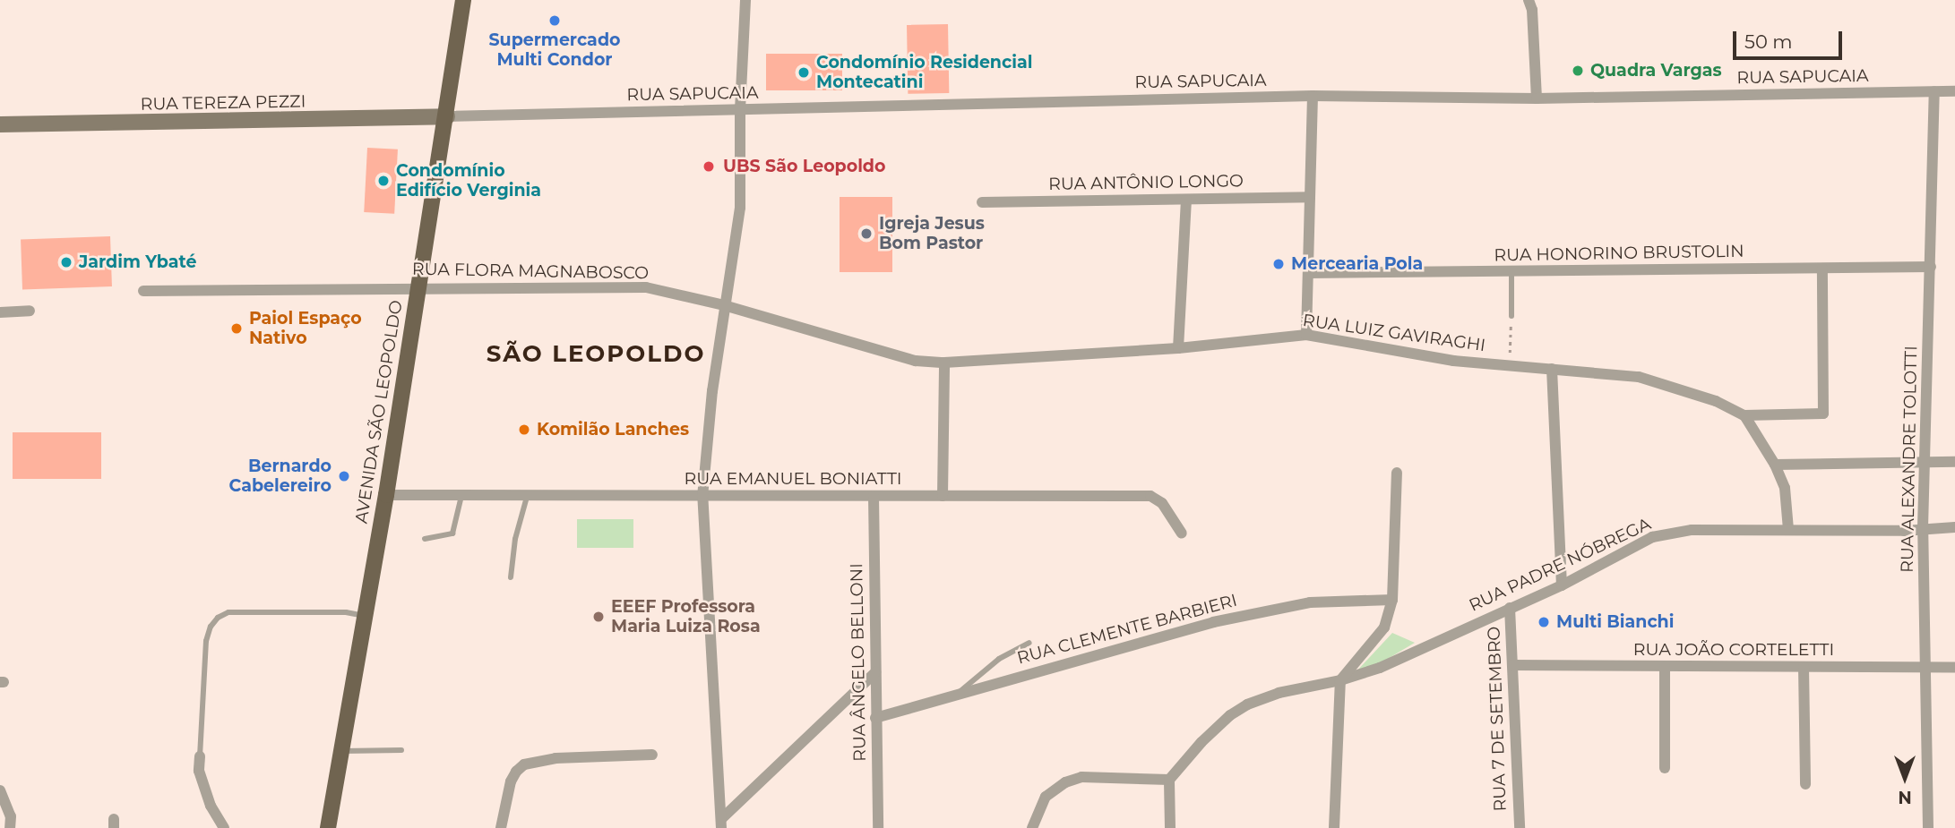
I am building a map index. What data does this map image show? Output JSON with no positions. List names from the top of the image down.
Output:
{
  "streets": {
    "main road": ["AVENIDA SÃO LEOPOLDO"],
    "street": [
      "RUA SAPUCAIA",
      "RUA TEREZA PEZZI",
      "RUA ANTÔNIO LONGO",
      "RUA HONORINO BRUSTOLIN",
      "RUA FLORA MAGNABOSCO",
      "RUA LUIZ GAVIRAGHI",
      "RUA ALEXANDRE TOLOTTI",
      "RUA EMANUEL BONIATTI",
      "RUA PADRE NÓBREGA",
      "RUA CLEMENTE BARBIERI",
      "RUA JOÃO CORTELETTI",
      "RUA ÂNGELO BELLONI",
      "RUA 7 DE SETEMBRO"
    ]
  },
  "crossings": [
    ["RUA SAPUCAIA", "RUA TEREZA PEZZI"],
    ["RUA SAPUCAIA", "AVENIDA SÃO LEOPOLDO"],
    ["RUA SAPUCAIA", "RUA ALEXANDRE TOLOTTI"],
    ["RUA TEREZA PEZZI", "AVENIDA SÃO LEOPOLDO"],
    ["RUA HONORINO BRUSTOLIN", "RUA ALEXANDRE TOLOTTI"],
    ["RUA FLORA MAGNABOSCO", "RUA LUIZ GAVIRAGHI"],
    ["RUA FLORA MAGNABOSCO", "AVENIDA SÃO LEOPOLDO"],
    ["AVENIDA SÃO LEOPOLDO", "RUA EMANUEL BONIATTI"],
    ["RUA ALEXANDRE TOLOTTI", "RUA PADRE NÓBREGA"],
    ["RUA ALEXANDRE TOLOTTI", "RUA JOÃO CORTELETTI"],
    ["RUA EMANUEL BONIATTI", "RUA ÂNGELO BELLONI"],
    ["RUA PADRE NÓBREGA", "RUA 7 DE SETEMBRO"],
    ["RUA CLEMENTE BARBIERI", "RUA ÂNGELO BELLONI"],
    ["RUA JOÃO CORTELETTI", "RUA 7 DE SETEMBRO"]
  ],
  "districts": ["SÃO LEOPOLDO"],
  "places": [
    "Supermercado Multi Condor",
    "Quadra Vargas",
    "Condomínio Residencial Montecatini",
    "UBS São Leopoldo",
    "Condomínio Edifício Verginia",
    "Igreja Jesus Bom Pastor",
    "Jardim Ybaté",
    "Mercearia Pola",
    "Paiol Espaço Nativo",
    "Komilão Lanches",
    "Bernardo Cabelereiro",
    "EEEF Professora Maria Luiza Rosa",
    "Multi Bianchi"
  ],
  "scale_bar": "50 m",
  "north": "bottom"
}
